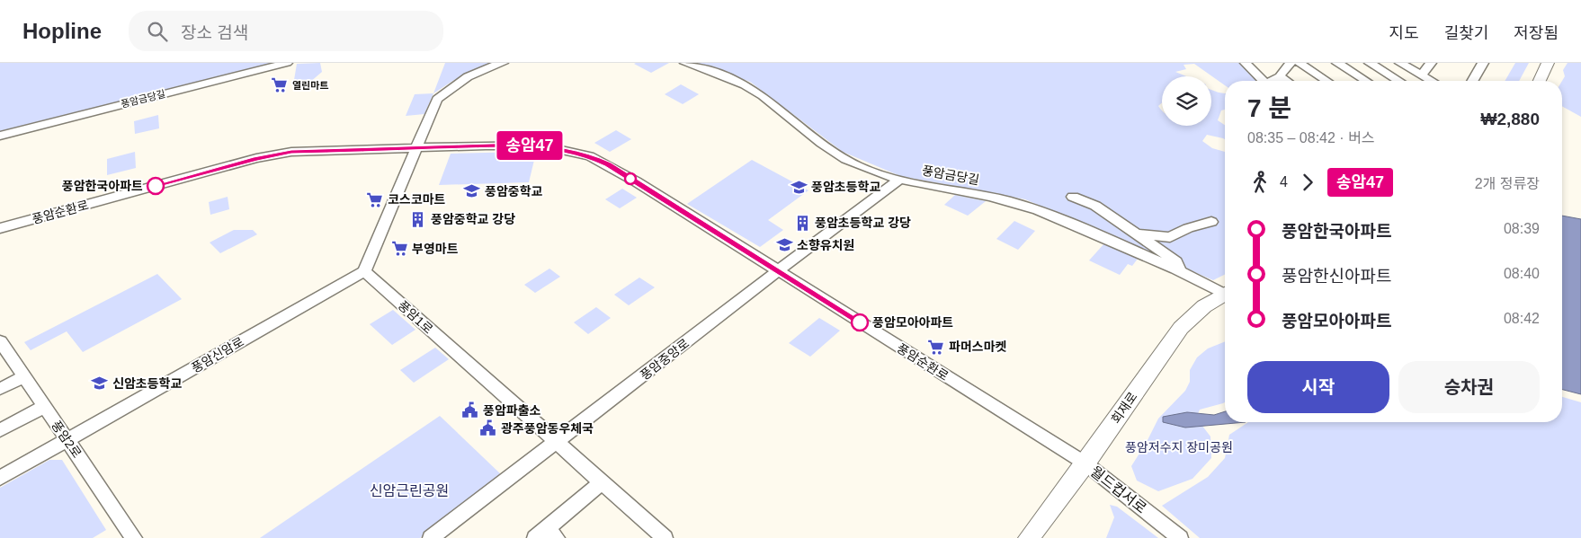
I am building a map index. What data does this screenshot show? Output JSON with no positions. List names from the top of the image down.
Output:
{
  "streets": {
    "main road": ["회재로"],
    "street": [
      "풍암금당길",
      "풍암순환로",
      "풍암1로",
      "풍암신암로",
      "풍암중앙로",
      "풍암2로",
      "월드컵서로"
    ]
  },
  "crossings": [
    ["풍암금당길", "풍암중앙로"],
    ["풍암순환로", "풍암중앙로"],
    ["풍암순환로", "월드컵서로"],
    ["풍암1로", "풍암신암로"],
    ["풍암1로", "풍암중앙로"],
    ["풍암신암로", "풍암2로"],
    ["회재로", "월드컵서로"]
  ],
  "parks": ["풍암저수지 장미공원", "신암근린공원"],
  "places": {
    "supermarket": [
      "열린마트",
      "코스코마트",
      "부영마트",
      "파머스마켓"
    ],
    "other": ["풍암한국아파트", "풍암모아아파트"],
    "school or university": [
      "풍암초등학교",
      "풍암중학교",
      "소향유치원",
      "신암초등학교"
    ],
    "building": ["풍암중학교 강당", "풍암초등학교 강당"],
    "public building": ["풍암파출소", "광주풍암동우체국"]
  },
  "lines": ["bus line 송암47"],
  "page": {
    "header": "Hopline",
    "search": "장소 검색",
    "nav": ["지도", "길찾기", "저장됨"],
    "on_map": "송암47",
    "heading": ["7 분", "08:35 – 08:42 · 버스", "₩2,880"],
    "legs": ["4", "송암47", "2개 정류장"],
    "list": [
      {
        "name": "풍암한국아파트",
        "value": "08:39"
      },
      {
        "name": "풍암한신아파트",
        "value": "08:40"
      },
      {
        "name": "풍암모아아파트",
        "value": "08:42"
      }
    ],
    "buttons": ["시작", "승차권"]
  }
}
